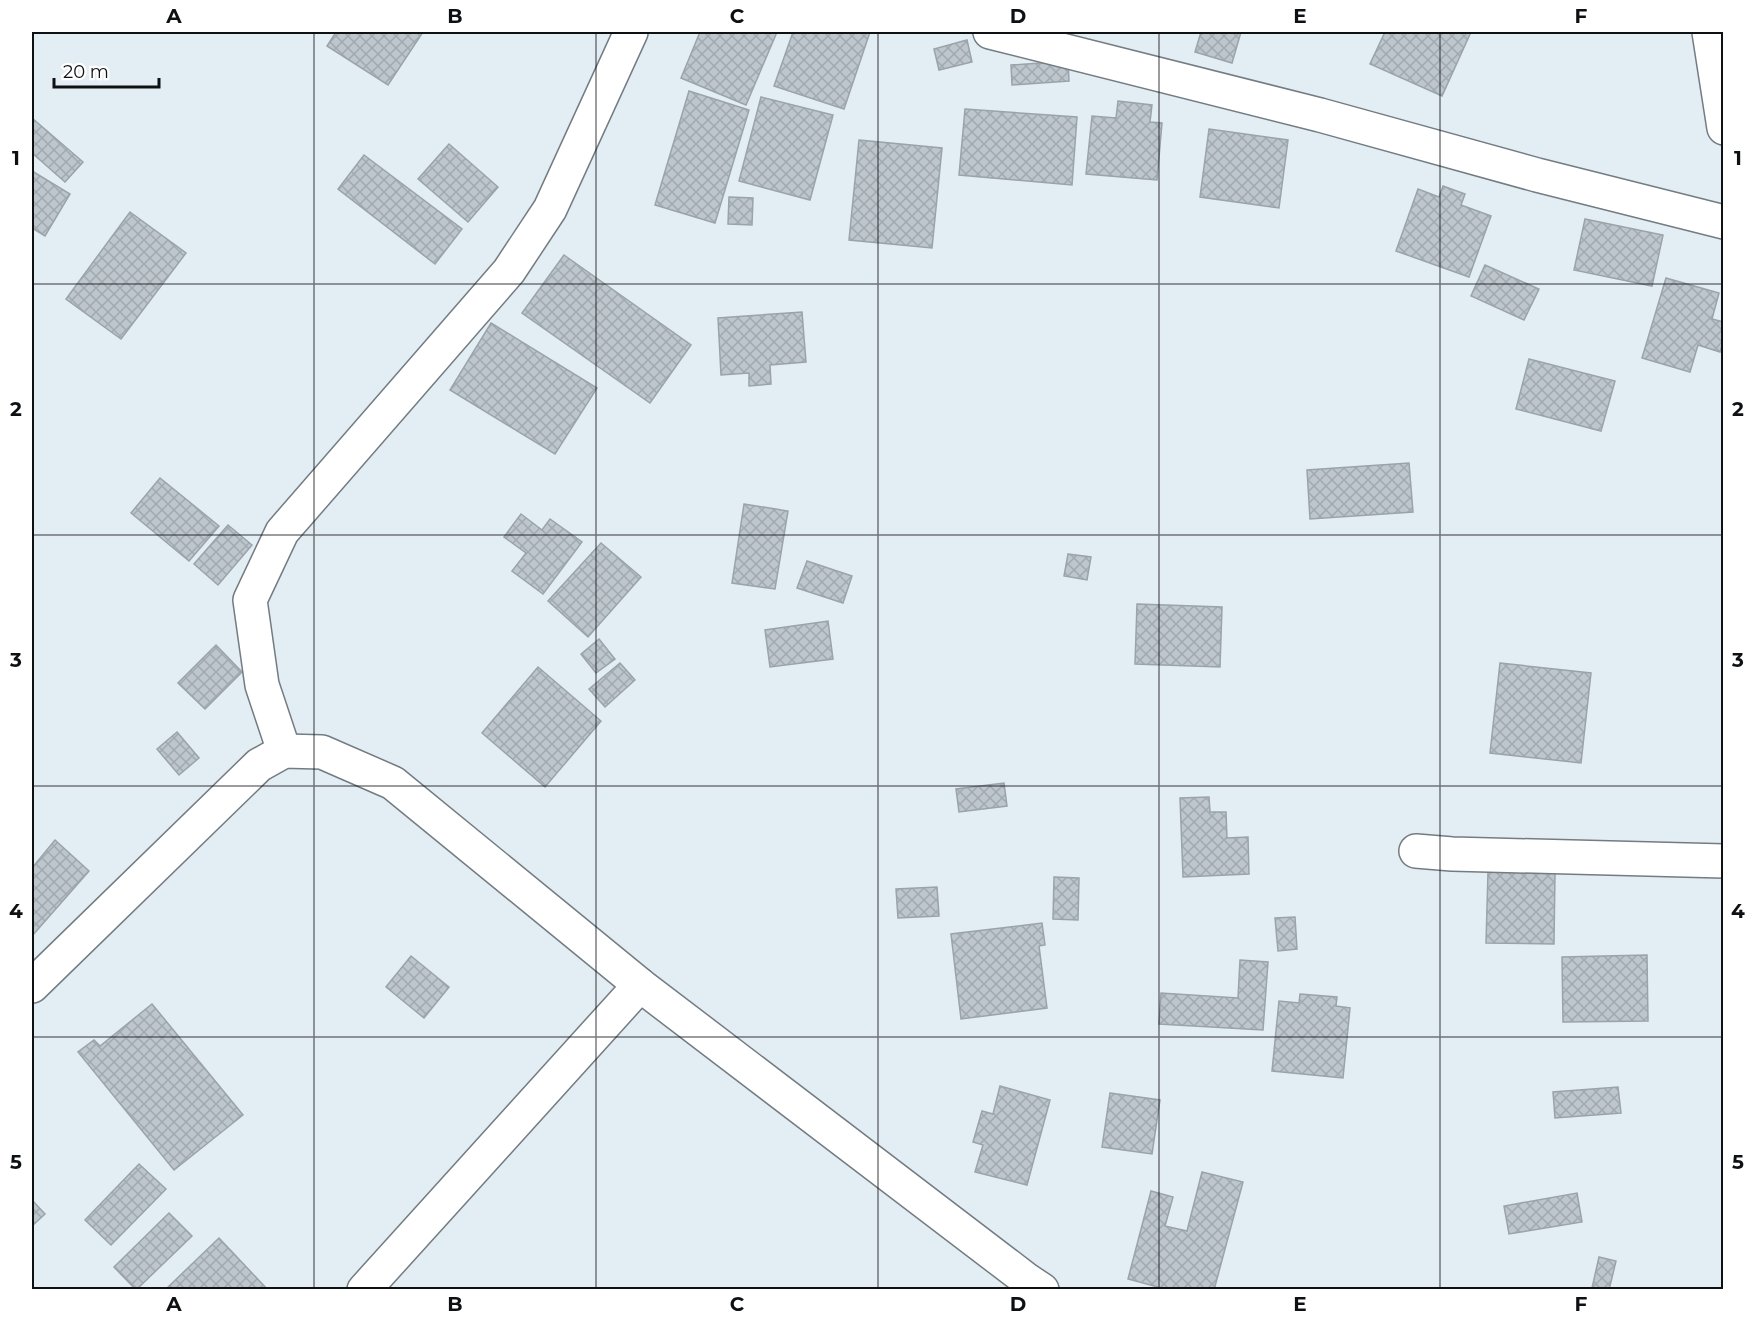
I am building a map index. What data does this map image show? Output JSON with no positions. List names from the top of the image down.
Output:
{
  "scale_bar": "20 m",
  "grid": {
    "columns": [
      "A",
      "B",
      "C",
      "D",
      "E",
      "F"
    ],
    "rows": [
      "1",
      "2",
      "3",
      "4",
      "5"
    ]
  }
}
